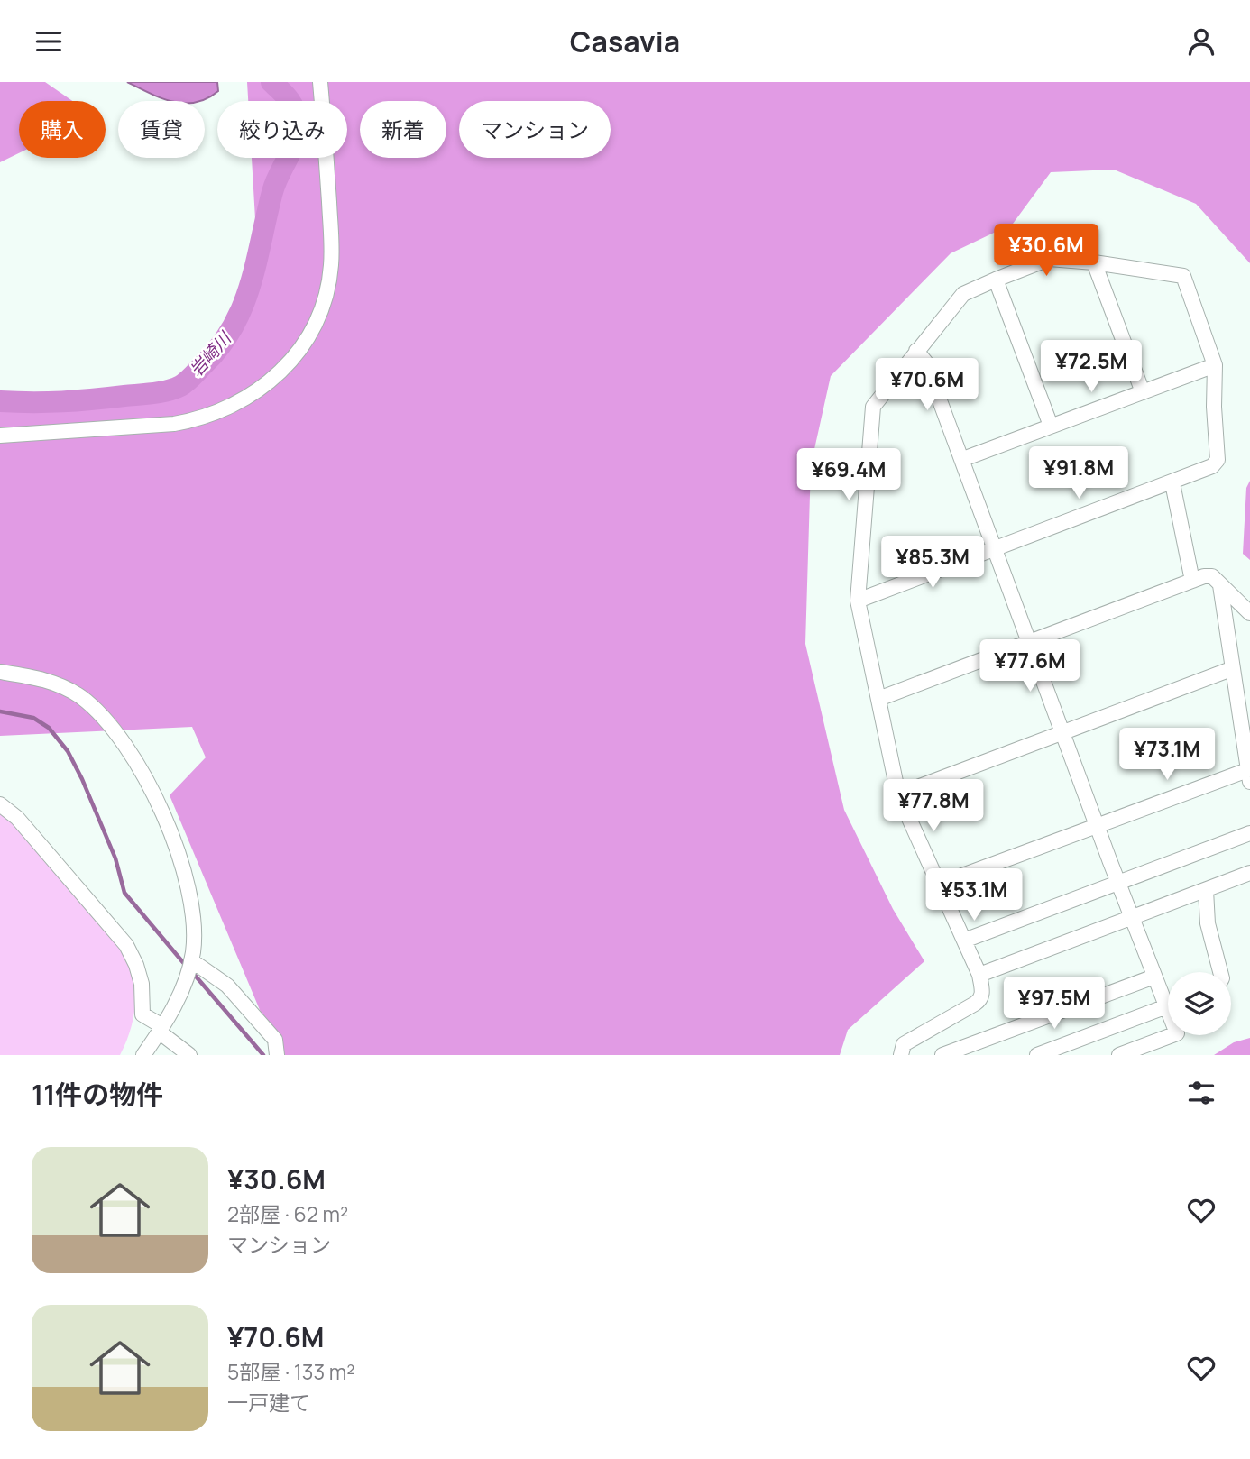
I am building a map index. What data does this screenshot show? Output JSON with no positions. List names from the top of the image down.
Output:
{
  "water": ["岩崎川"],
  "page": {
    "header": "Casavia",
    "chip": [
      "購入",
      "賃貸",
      "絞り込み",
      "新着",
      "マンション"
    ],
    "price": [
      "¥30.6M",
      "¥72.5M",
      "¥70.6M",
      "¥91.8M",
      "¥69.4M",
      "¥85.3M",
      "¥77.6M",
      "¥73.1M",
      "¥77.8M",
      "¥53.1M",
      "¥97.5M"
    ],
    "heading": "11件の物件",
    "list": [
      {
        "name": "¥30.6M",
        "note": "2部屋 · 62 m² · マンション"
      },
      {
        "name": "¥70.6M",
        "note": "5部屋 · 133 m² · 一戸建て"
      }
    ]
  }
}
